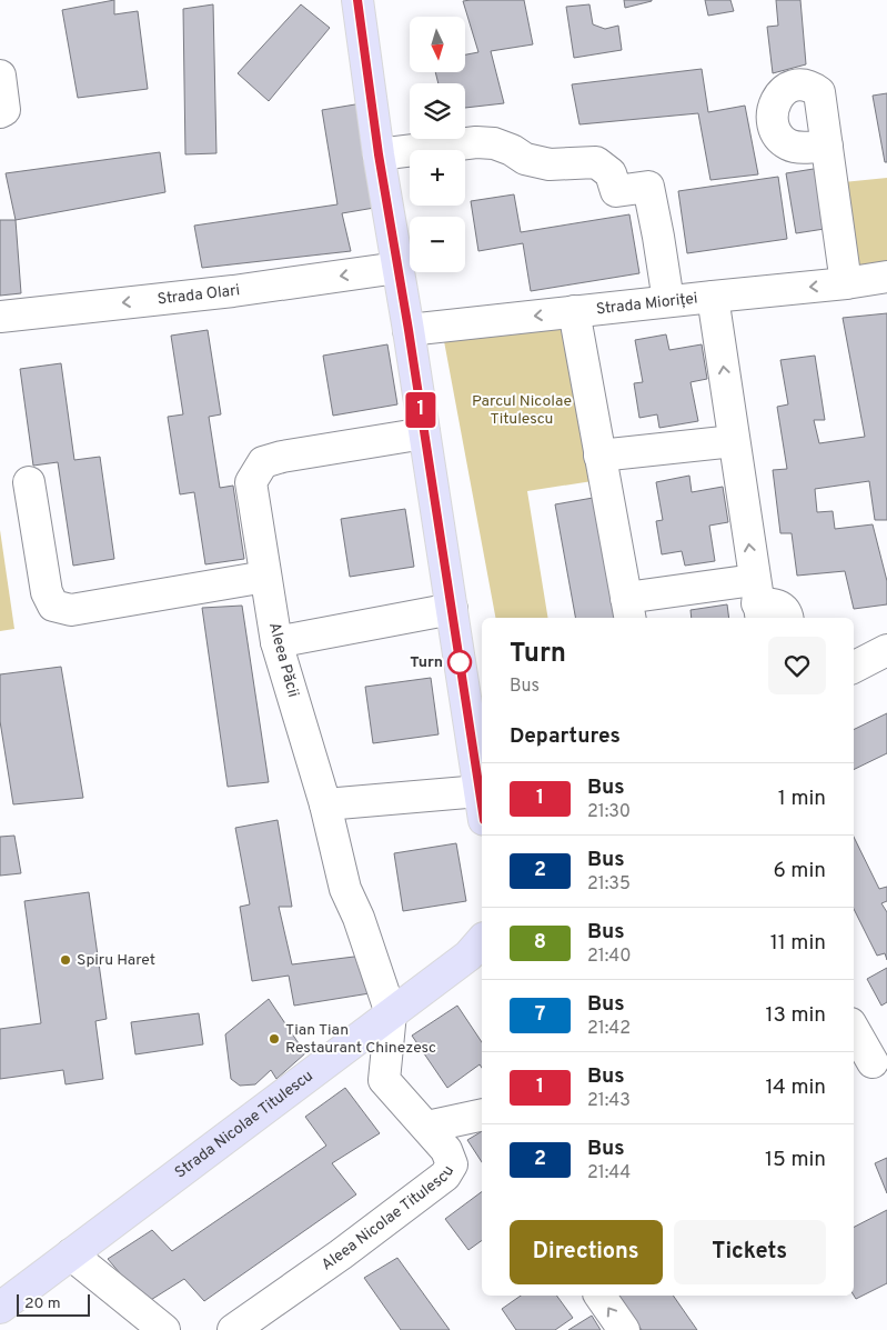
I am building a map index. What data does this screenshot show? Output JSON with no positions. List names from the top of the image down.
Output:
{
  "streets": {
    "main road": ["Strada Nicolae Titulescu"],
    "street": [
      "Strada Olari",
      "Strada Mioriței",
      "Aleea Păcii",
      "Aleea Nicolae Titulescu"
    ]
  },
  "crossings": [
    ["Aleea Păcii", "Strada Nicolae Titulescu"],
    ["Aleea Păcii", "Aleea Nicolae Titulescu"],
    ["Strada Nicolae Titulescu", "Aleea Nicolae Titulescu"]
  ],
  "one_way": ["Strada Olari", "Strada Mioriței"],
  "parks": ["Parcul Nicolae Titulescu"],
  "places": ["Turn", "Spiru Haret", "Tian Tian Restaurant Chinezesc"],
  "lines": ["bus line 1"],
  "scale_bar": "20 m",
  "north": "bottom",
  "page": {
    "on_map": "1",
    "map_buttons": ["+", "−"],
    "heading": [
      ["Turn", "Bus"],
      "Departures"
    ],
    "list": [
      {
        "mark": "1",
        "name": "Bus",
        "note": "21:30",
        "value": "1 min"
      },
      {
        "mark": "2",
        "name": "Bus",
        "note": "21:35",
        "value": "6 min"
      },
      {
        "mark": "8",
        "name": "Bus",
        "note": "21:40",
        "value": "11 min"
      },
      {
        "mark": "7",
        "name": "Bus",
        "note": "21:42",
        "value": "13 min"
      },
      {
        "mark": "1",
        "name": "Bus",
        "note": "21:43",
        "value": "14 min"
      },
      {
        "mark": "2",
        "name": "Bus",
        "note": "21:44",
        "value": "15 min"
      }
    ],
    "buttons": ["Directions", "Tickets"],
    "scale": "20 m"
  }
}
